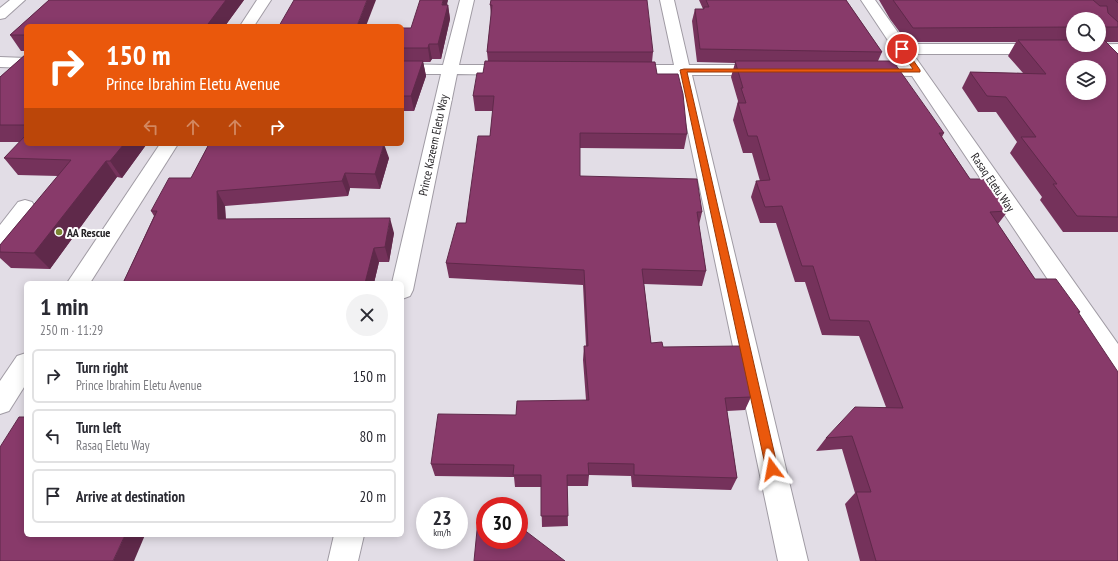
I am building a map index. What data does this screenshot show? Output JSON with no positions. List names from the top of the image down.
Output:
{
  "streets": {
    "street": ["Prince Kazeem Eletu Way", "Rasaq Eletu Way"]
  },
  "places": ["AA Rescue"],
  "page": {
    "turn": ["150 m", "Prince Ibrahim Eletu Avenue"],
    "heading": ["1 min", "250 m · 11:29"],
    "list": [
      {
        "name": "Turn right",
        "note": "Prince Ibrahim Eletu Avenue",
        "value": "150 m"
      },
      {
        "name": "Turn left",
        "note": "Rasaq Eletu Way",
        "value": "80 m"
      },
      {
        "name": "Arrive at destination",
        "value": "20 m"
      }
    ],
    "speed": "23 km/h",
    "limit": "30"
  }
}
